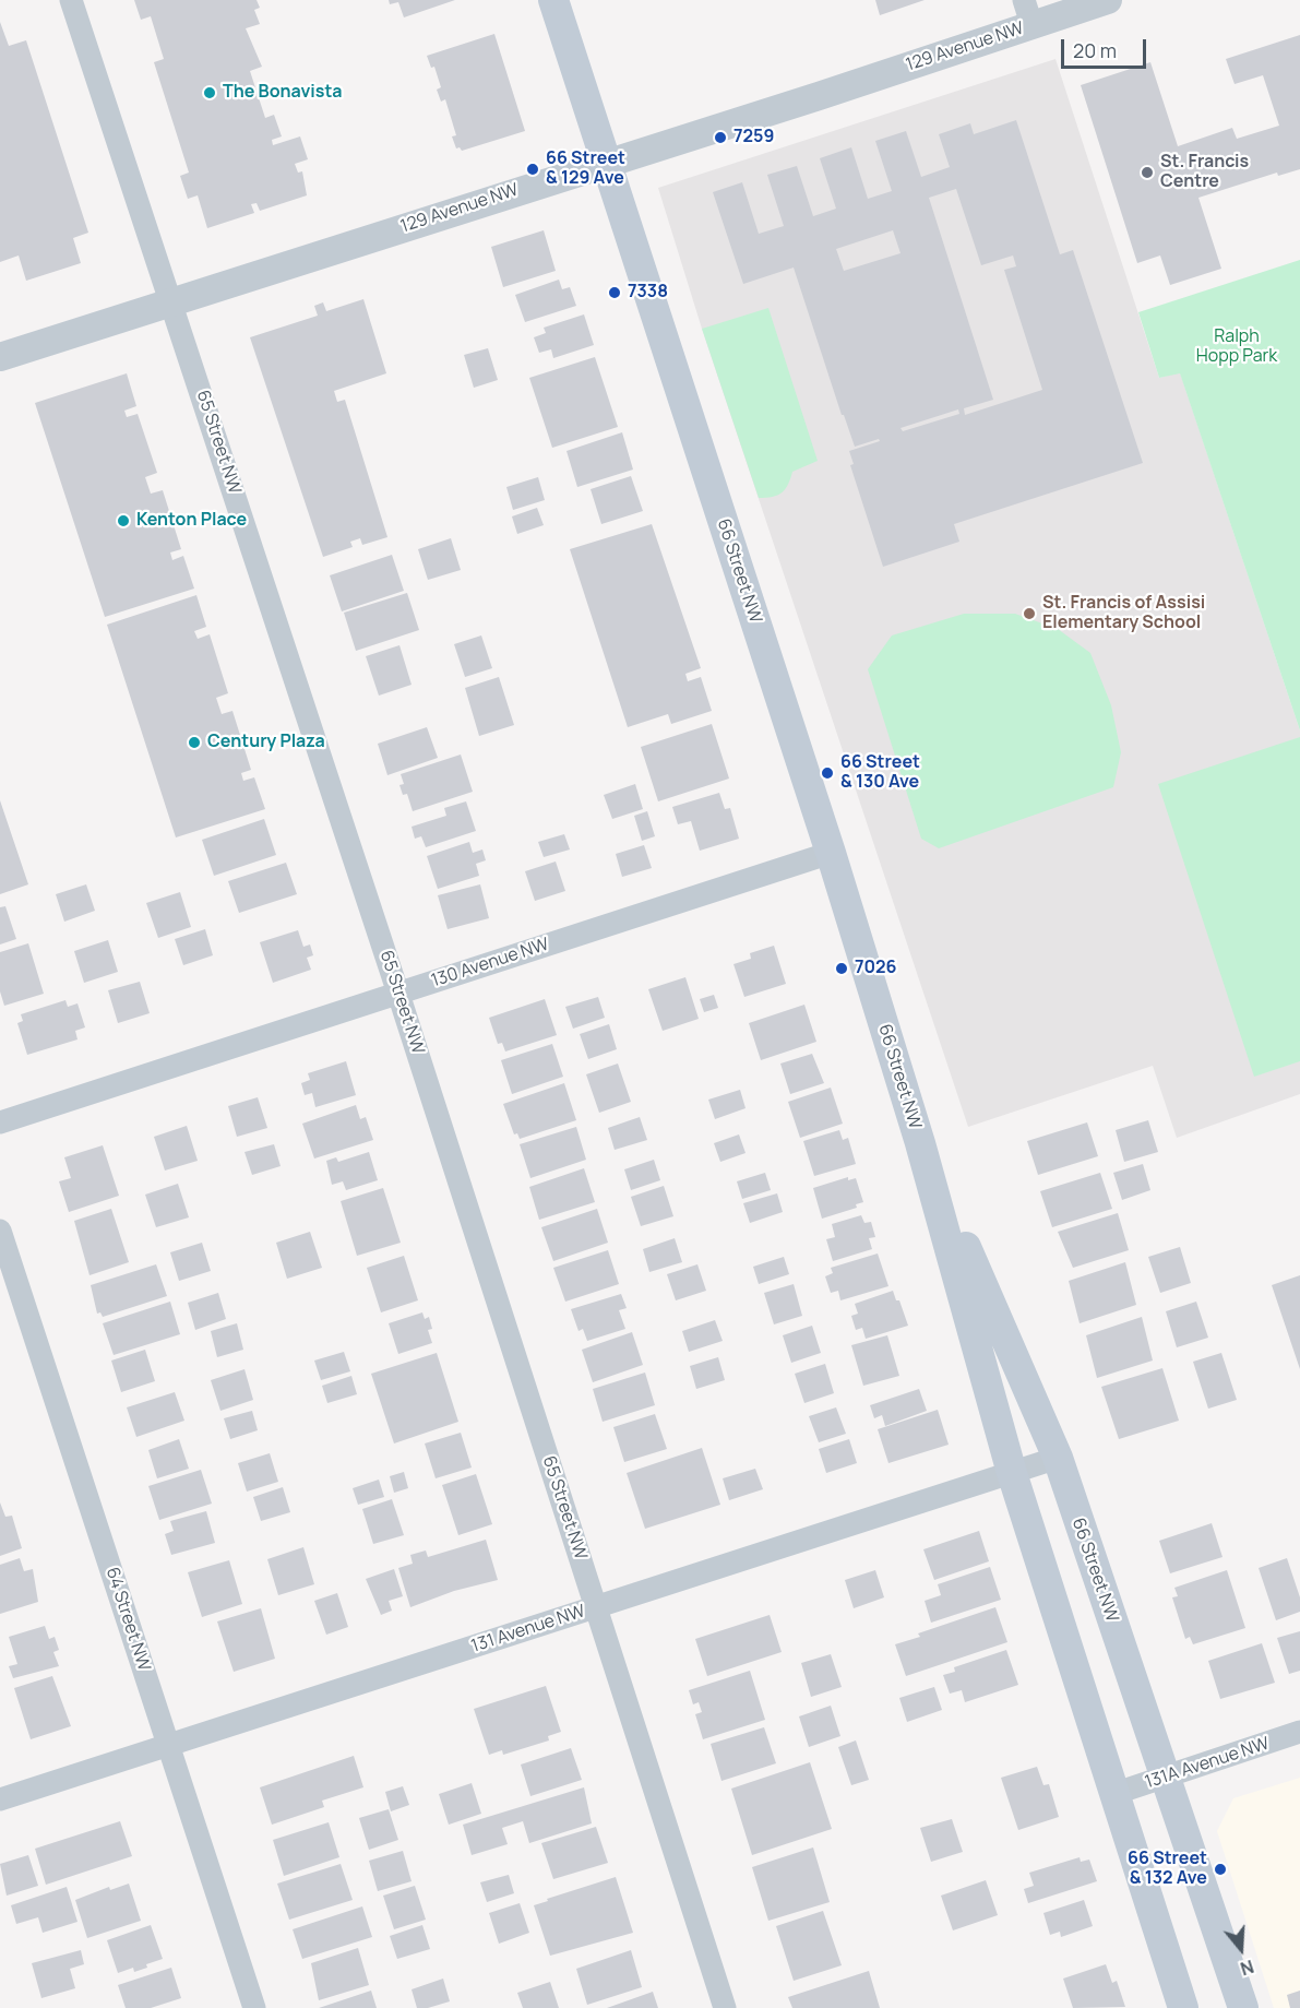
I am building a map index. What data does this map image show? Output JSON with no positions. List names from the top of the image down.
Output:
{
  "streets": {
    "main road": ["66 Street NW"],
    "street": [
      "129 Avenue NW",
      "65 Street NW",
      "130 Avenue NW",
      "64 Street NW",
      "131 Avenue NW",
      "131A Avenue NW"
    ]
  },
  "crossings": [
    ["129 Avenue NW", "65 Street NW"],
    ["129 Avenue NW", "66 Street NW"],
    ["65 Street NW", "130 Avenue NW"],
    ["65 Street NW", "131 Avenue NW"],
    ["66 Street NW", "130 Avenue NW"],
    ["66 Street NW", "131 Avenue NW"],
    ["66 Street NW", "131A Avenue NW"],
    ["64 Street NW", "131 Avenue NW"]
  ],
  "parks": ["Ralph Hopp Park"],
  "places": [
    "The Bonavista",
    "7259",
    "66 Street & 129 Ave",
    "St. Francis Centre",
    "7338",
    "Kenton Place",
    "St. Francis of Assisi Elementary School",
    "Century Plaza",
    "66 Street & 130 Ave",
    "7026",
    "66 Street & 132 Ave"
  ],
  "scale_bar": "20 m",
  "north": "bottom"
}
